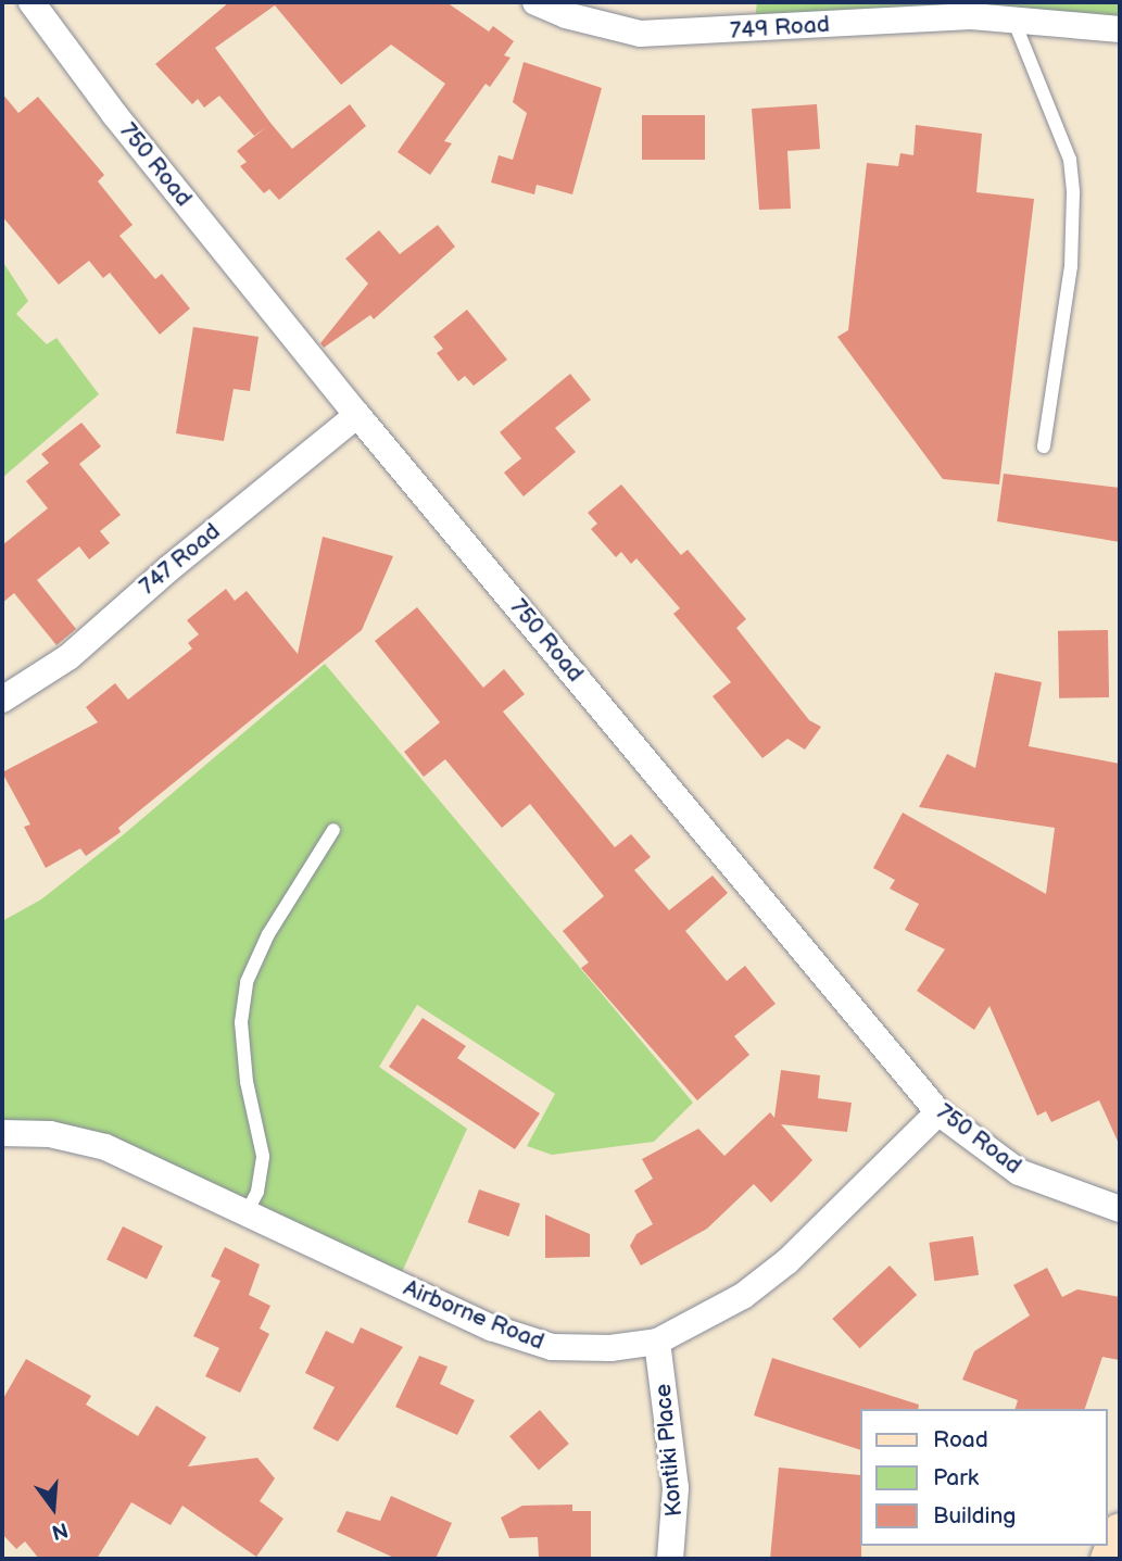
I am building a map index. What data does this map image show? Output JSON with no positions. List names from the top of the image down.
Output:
{
  "streets": {
    "street": [
      "749 Road",
      "750 Road",
      "747 Road",
      "Airborne Road",
      "Kontiki Place"
    ]
  },
  "crossings": [
    ["750 Road", "747 Road"],
    ["750 Road", "Airborne Road"],
    ["Airborne Road", "Kontiki Place"]
  ],
  "legend": ["Road", "Park", "Building"],
  "north": "bottom"
}
